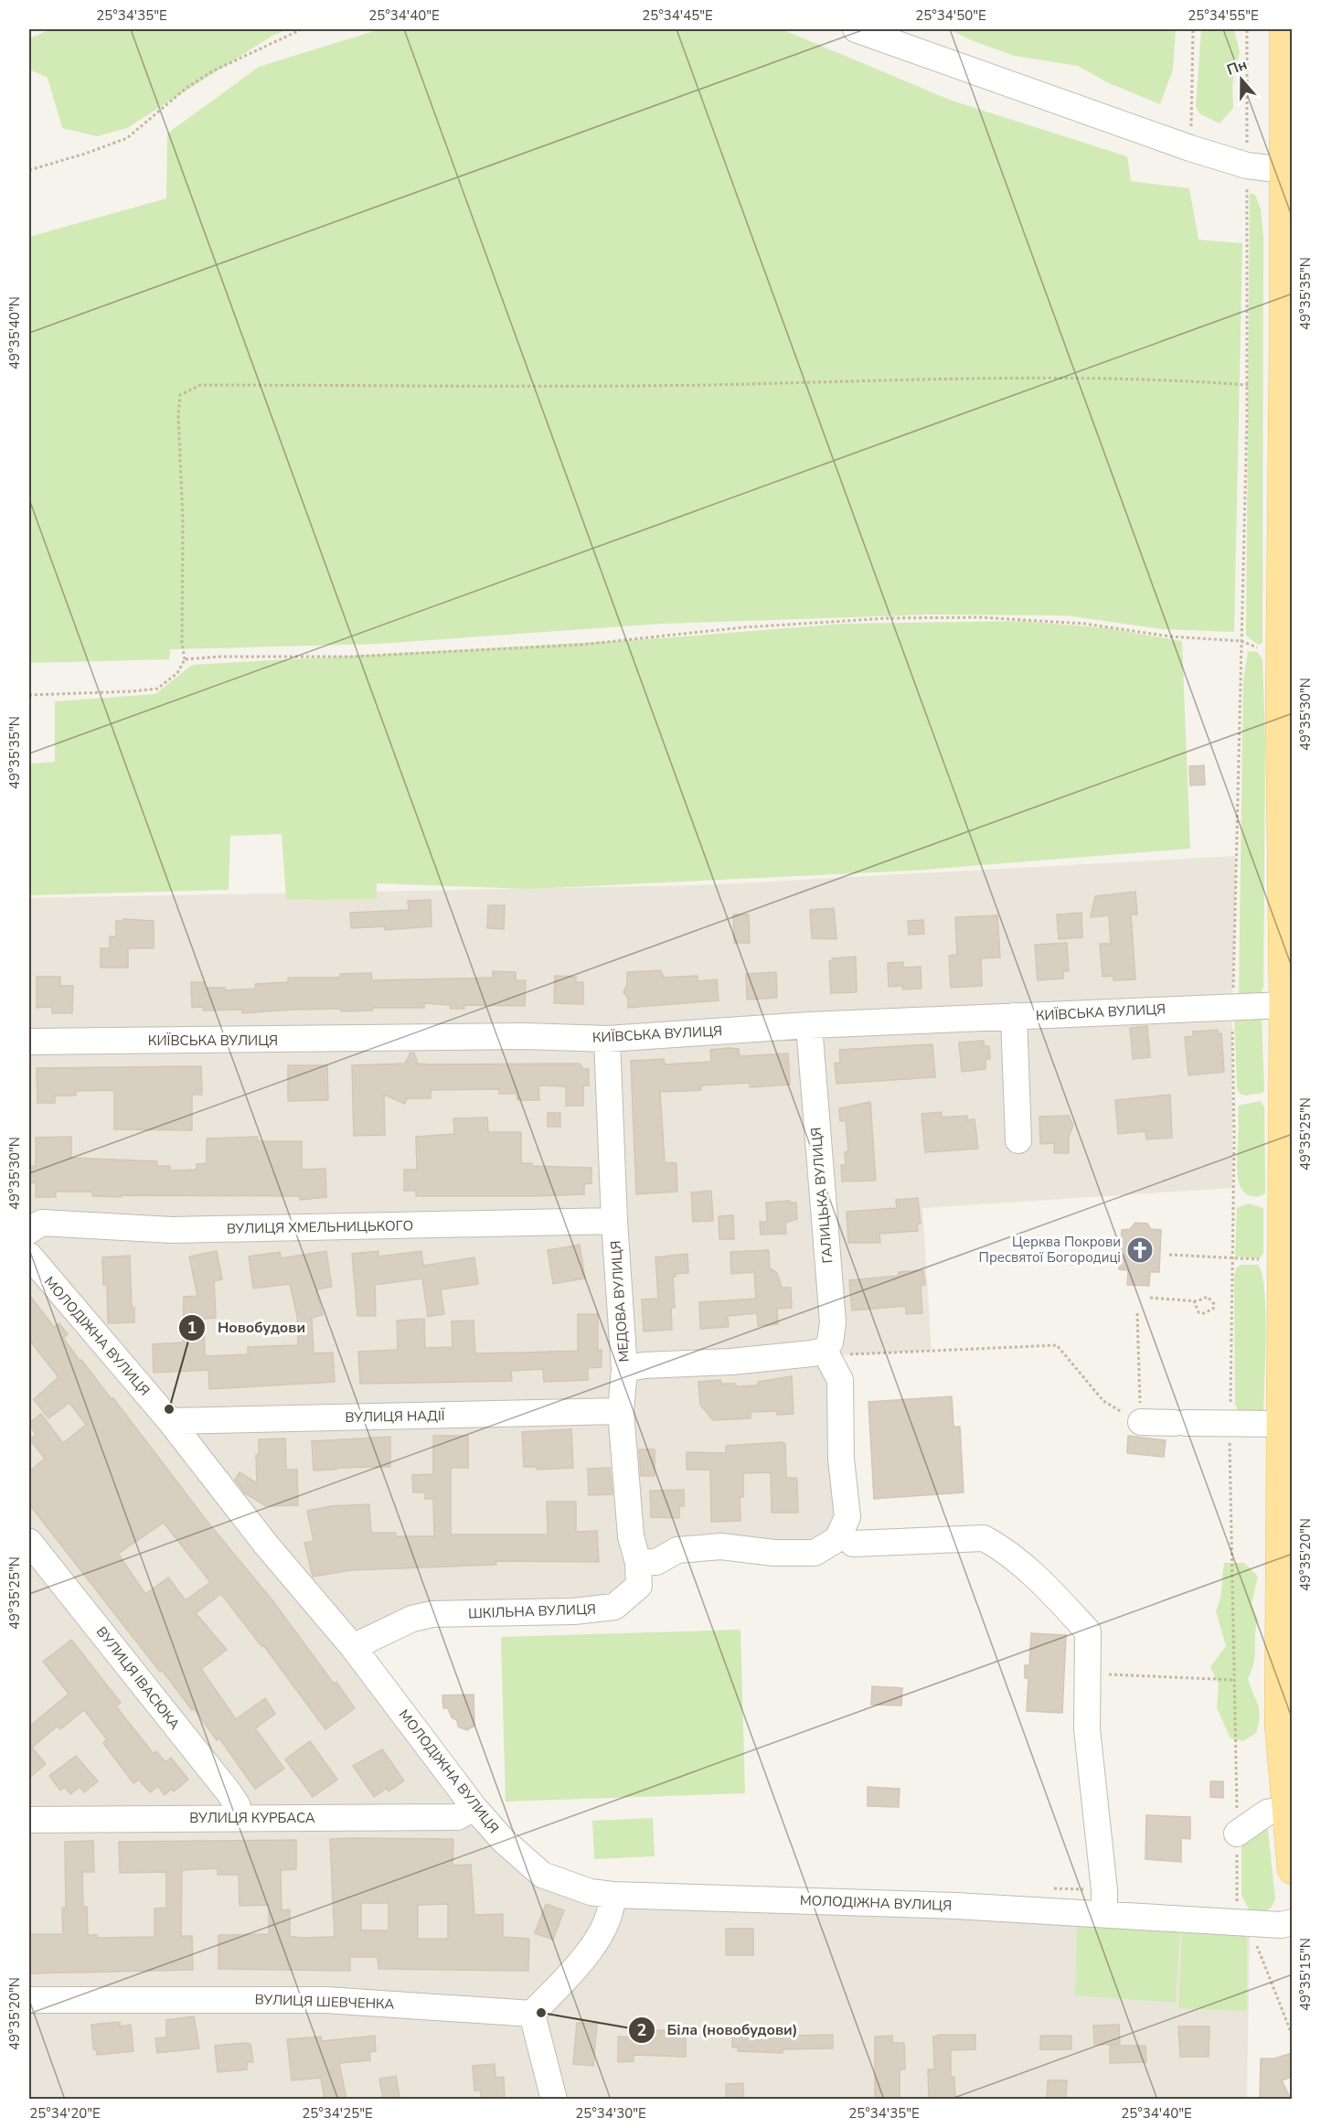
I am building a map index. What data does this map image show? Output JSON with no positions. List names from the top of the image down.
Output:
{
  "streets": {
    "street": [
      "КИЇВСЬКА ВУЛИЦЯ",
      "ГАЛИЦЬКА ВУЛИЦЯ",
      "ВУЛИЦЯ ХМЕЛЬНИЦЬКОГО",
      "МЕДОВА ВУЛИЦЯ",
      "МОЛОДІЖНА ВУЛИЦЯ",
      "ВУЛИЦЯ НАДІЇ",
      "ШКІЛЬНА ВУЛИЦЯ",
      "ВУЛИЦЯ ІВАСЮКА",
      "ВУЛИЦЯ КУРБАСА",
      "ВУЛИЦЯ ШЕВЧЕНКА"
    ]
  },
  "crossings": [
    ["КИЇВСЬКА ВУЛИЦЯ", "ГАЛИЦЬКА ВУЛИЦЯ"],
    ["КИЇВСЬКА ВУЛИЦЯ", "МЕДОВА ВУЛИЦЯ"],
    ["ВУЛИЦЯ ХМЕЛЬНИЦЬКОГО", "МЕДОВА ВУЛИЦЯ"],
    ["МЕДОВА ВУЛИЦЯ", "ВУЛИЦЯ НАДІЇ"],
    ["МЕДОВА ВУЛИЦЯ", "ШКІЛЬНА ВУЛИЦЯ"],
    ["МОЛОДІЖНА ВУЛИЦЯ", "ВУЛИЦЯ НАДІЇ"],
    ["МОЛОДІЖНА ВУЛИЦЯ", "ШКІЛЬНА ВУЛИЦЯ"],
    ["МОЛОДІЖНА ВУЛИЦЯ", "ВУЛИЦЯ КУРБАСА"],
    ["ВУЛИЦЯ ІВАСЮКА", "ВУЛИЦЯ КУРБАСА"]
  ],
  "places": {
    "church": ["Церква Покрови Пресвятої Богородиці"],
    "other": ["Новобудови", "Біла (новобудови)"]
  },
  "north": "top",
  "coordinates": [
    "25°34'35\"E",
    "25°34'40\"E",
    "25°34'45\"E",
    "25°34'50\"E",
    "25°34'55\"E",
    "49°35'35\"N",
    "49°35'40\"N",
    "49°35'30\"N",
    "49°35'25\"N",
    "49°35'20\"N",
    "49°35'15\"N",
    "25°34'20\"E",
    "25°34'25\"E",
    "25°34'30\"E"
  ]
}
